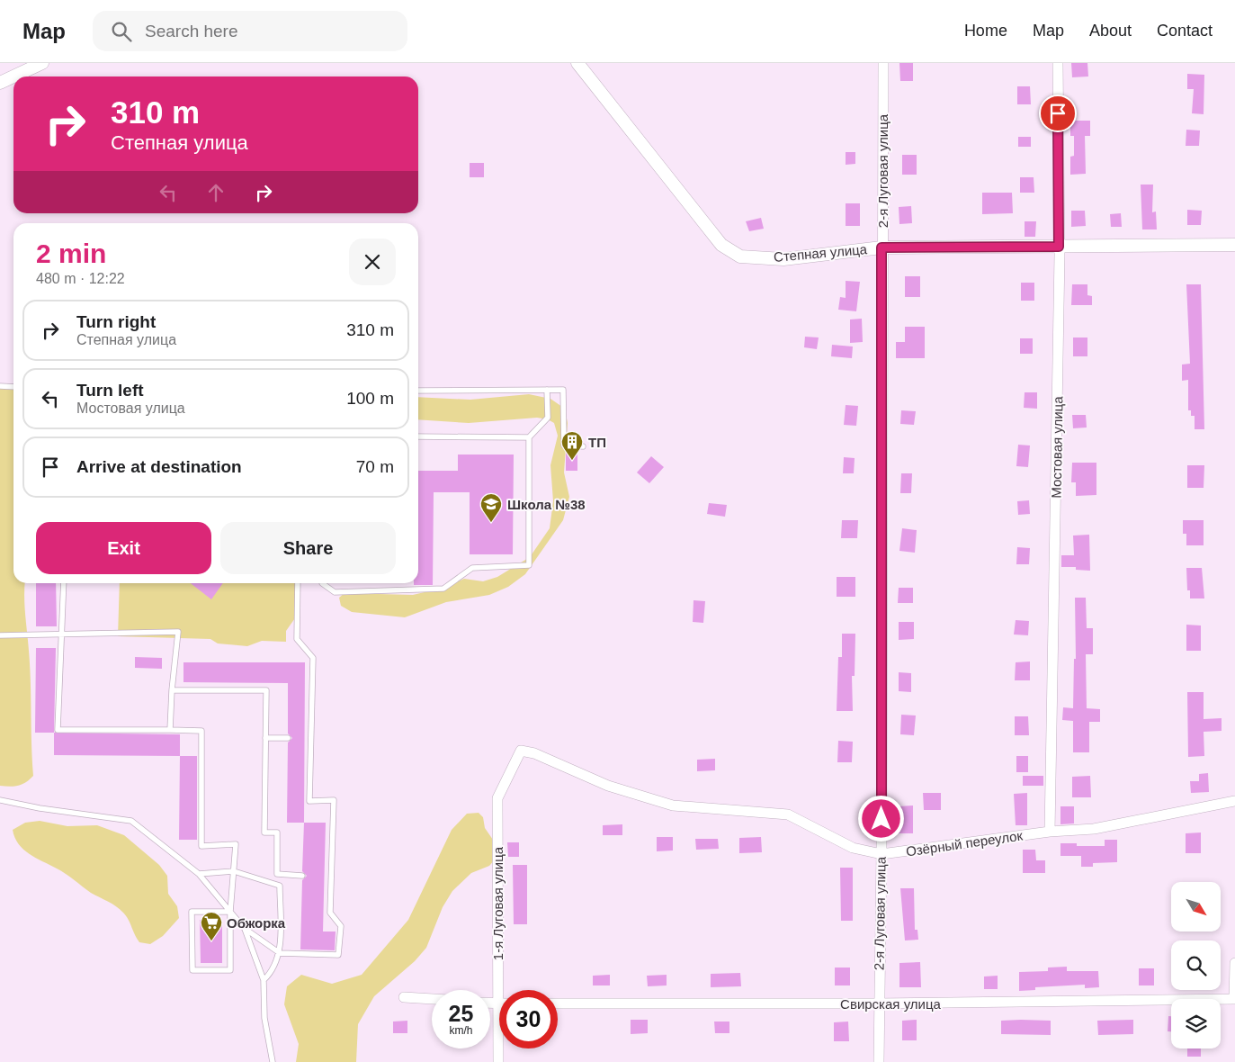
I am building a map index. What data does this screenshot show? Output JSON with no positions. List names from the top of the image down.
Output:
{
  "streets": {
    "street": [
      "2-я Луговая улица",
      "Степная улица",
      "Мостовая улица",
      "Озёрный переулок",
      "1-я Луговая улица",
      "Свирская улица"
    ]
  },
  "crossings": [
    ["2-я Луговая улица", "Степная улица"],
    ["2-я Луговая улица", "Озёрный переулок"],
    ["2-я Луговая улица", "Свирская улица"],
    ["Степная улица", "Мостовая улица"],
    ["Мостовая улица", "Озёрный переулок"],
    ["Озёрный переулок", "1-я Луговая улица"]
  ],
  "places": {
    "building": ["ТП"],
    "school or university": ["Школа №38"],
    "supermarket": ["Обжорка"]
  },
  "north": "bottom right",
  "page": {
    "header": "Map",
    "search": "Search here",
    "nav": [
      "Home",
      "Map",
      "About",
      "Contact"
    ],
    "turn": ["310 m", "Степная улица"],
    "heading": ["2 min", "480 m · 12:22"],
    "list": [
      {
        "name": "Turn right",
        "note": "Степная улица",
        "value": "310 m"
      },
      {
        "name": "Turn left",
        "note": "Мостовая улица",
        "value": "100 m"
      },
      {
        "name": "Arrive at destination",
        "value": "70 m"
      }
    ],
    "buttons": ["Exit", "Share"],
    "speed": "25 km/h",
    "limit": "30"
  }
}
